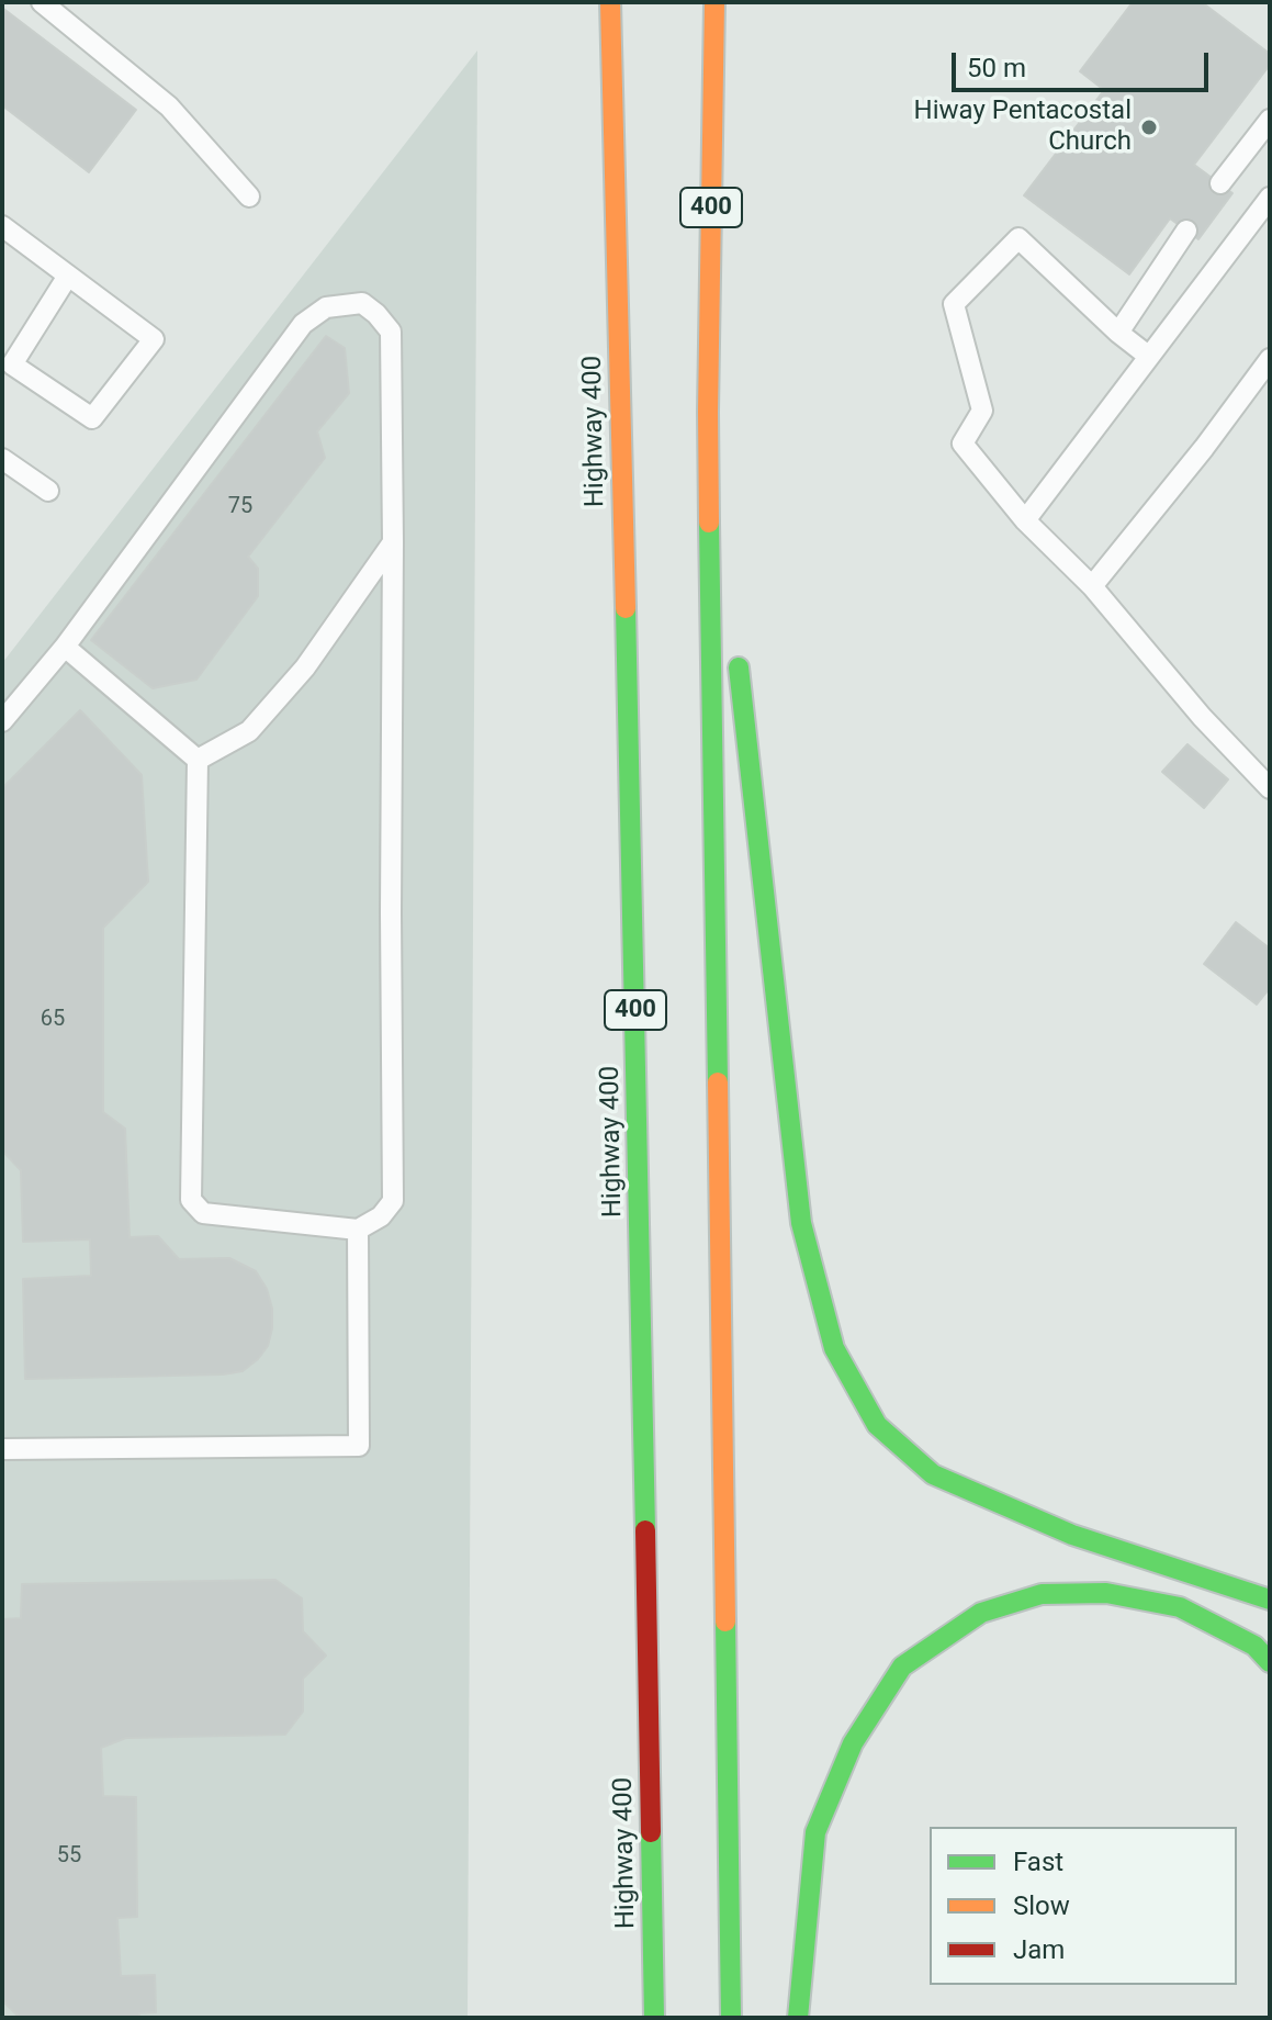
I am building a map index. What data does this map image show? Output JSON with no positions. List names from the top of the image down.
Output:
{
  "streets": {
    "highway": ["400", "Highway 400"]
  },
  "places": ["Hiway Pentacostal Church"],
  "house_numbers": ["75", "65", "55"],
  "legend": ["Fast", "Slow", "Jam"],
  "scale_bar": "50 m"
}
